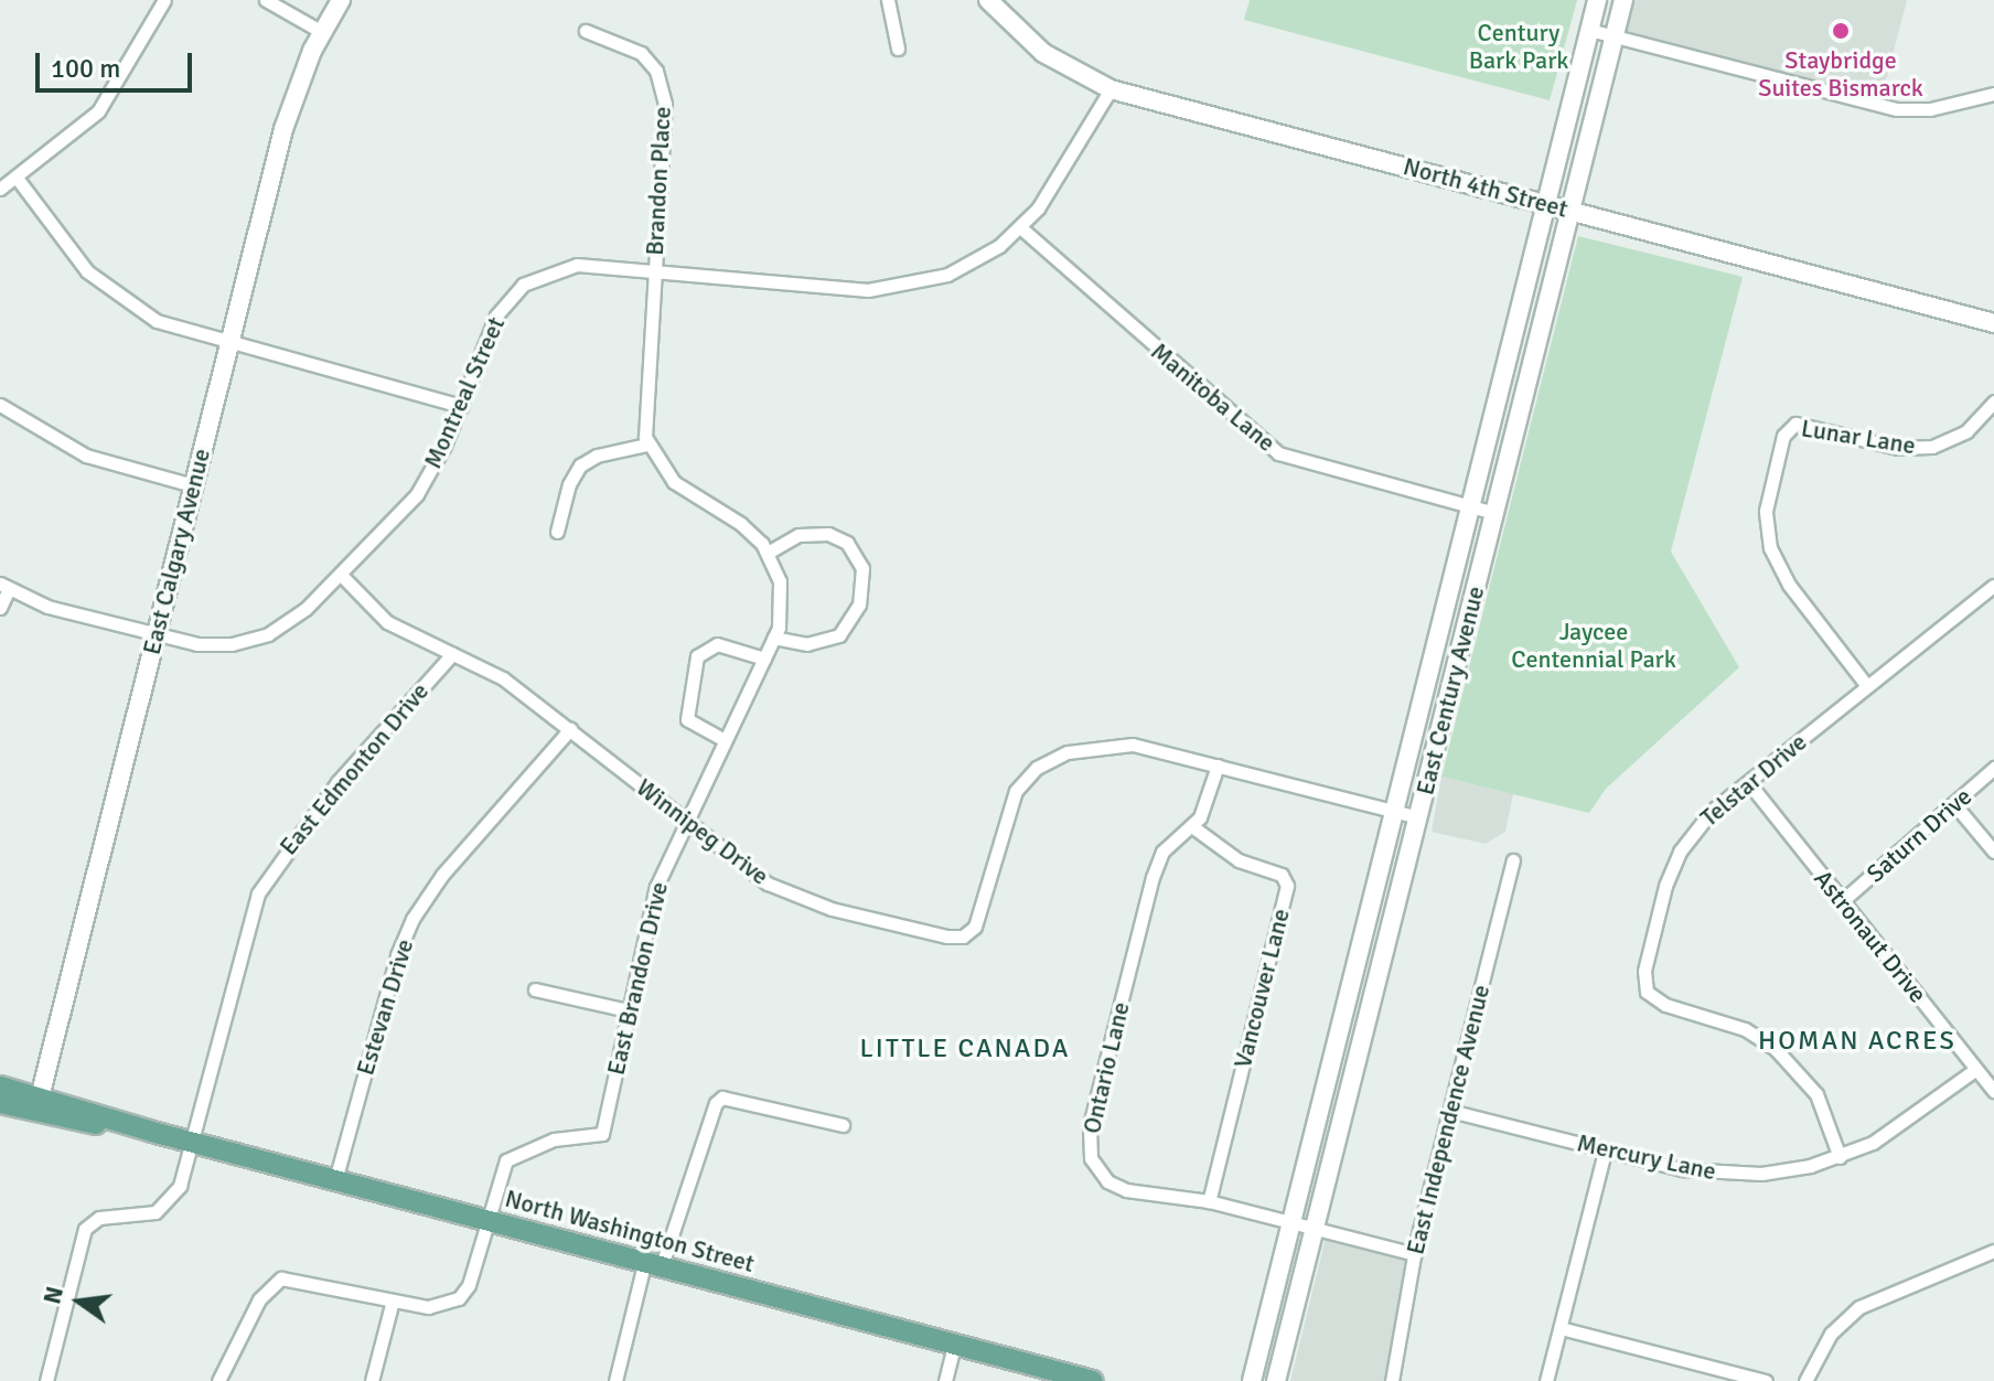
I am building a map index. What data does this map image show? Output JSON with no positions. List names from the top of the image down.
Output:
{
  "streets": {
    "main road": [
      "North 4th Street",
      "East Calgary Avenue",
      "East Century Avenue",
      "North Washington Street"
    ],
    "street": [
      "Brandon Place",
      "Montreal Street",
      "Manitoba Lane",
      "Lunar Lane",
      "East Edmonton Drive",
      "Telstar Drive",
      "Winnipeg Drive",
      "Saturn Drive",
      "Astronaut Drive",
      "East Brandon Drive",
      "Vancouver Lane",
      "Estevan Drive",
      "Ontario Lane",
      "East Independence Avenue",
      "Mercury Lane"
    ]
  },
  "crossings": [
    ["Brandon Place", "Montreal Street"],
    ["North 4th Street", "Montreal Street"],
    ["North 4th Street", "East Century Avenue"],
    ["Montreal Street", "Manitoba Lane"],
    ["Montreal Street", "East Calgary Avenue"],
    ["Montreal Street", "Winnipeg Drive"],
    ["Manitoba Lane", "East Century Avenue"],
    ["Lunar Lane", "Telstar Drive"],
    ["East Calgary Avenue", "North Washington Street"],
    ["East Century Avenue", "Winnipeg Drive"],
    ["East Century Avenue", "Ontario Lane"],
    ["East Edmonton Drive", "Winnipeg Drive"],
    ["East Edmonton Drive", "North Washington Street"],
    ["Telstar Drive", "Astronaut Drive"],
    ["Telstar Drive", "Mercury Lane"],
    ["Winnipeg Drive", "East Brandon Drive"],
    ["Winnipeg Drive", "Estevan Drive"],
    ["Winnipeg Drive", "Ontario Lane"],
    ["Saturn Drive", "Astronaut Drive"],
    ["Astronaut Drive", "Mercury Lane"],
    ["East Brandon Drive", "North Washington Street"],
    ["Vancouver Lane", "Ontario Lane"],
    ["Estevan Drive", "North Washington Street"],
    ["Ontario Lane", "East Independence Avenue"],
    ["East Independence Avenue", "Mercury Lane"]
  ],
  "districts": ["HOMAN ACRES", "LITTLE CANADA"],
  "parks": ["Century Bark Park", "Jaycee Centennial Park"],
  "places": ["Staybridge Suites Bismarck"],
  "scale_bar": "100 m",
  "north": "left"
}
